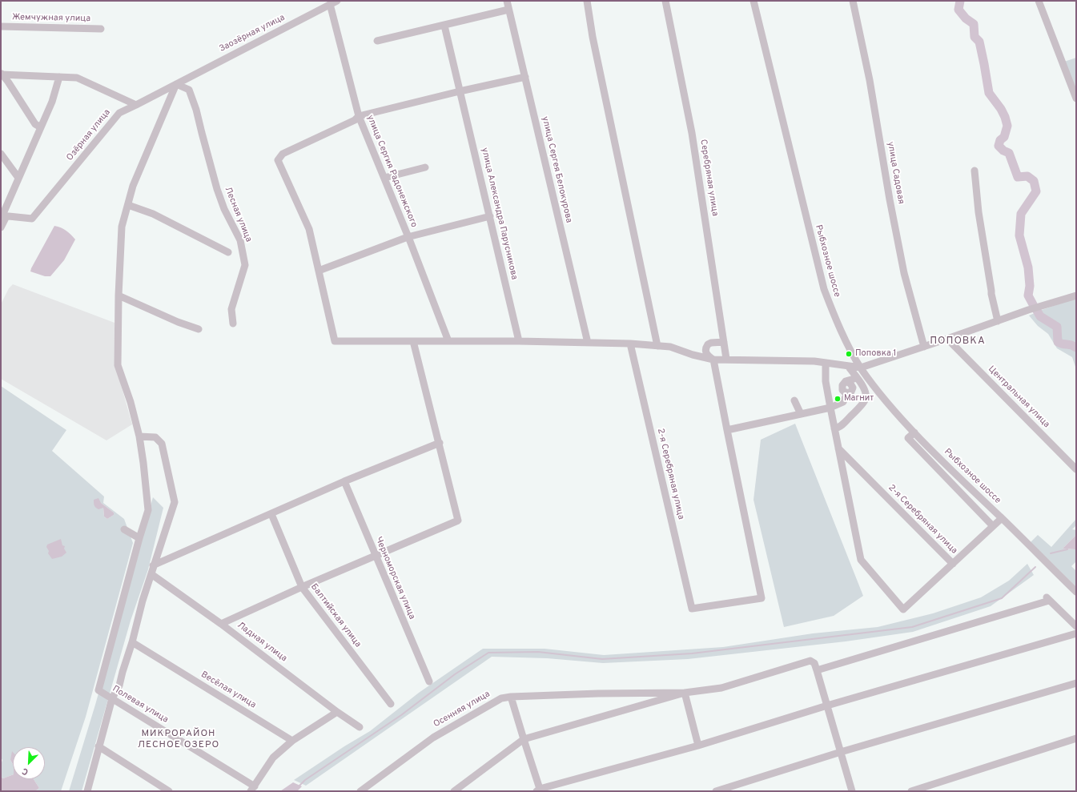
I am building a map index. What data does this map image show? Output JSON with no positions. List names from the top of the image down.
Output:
{
  "streets": {
    "street": [
      "Жемчужная улица",
      "Заозёрная улица",
      "Озёрная улица",
      "улица Сергея Белокурова",
      "улица Сергия Радонежского",
      "улица Садовая",
      "Серебряная улица",
      "улица Александра Парусникова",
      "Лесная улица",
      "Рыбхозное шоссе",
      "Центральная улица",
      "2-я Серебряная улица",
      "Черноморская улица",
      "Балтийская улица",
      "Ладная улица",
      "Весёлая улица",
      "Полевая улица",
      "Осенняя улица"
    ]
  },
  "crossings": [
    ["Заозёрная улица", "Озёрная улица"],
    ["Заозёрная улица", "улица Сергия Радонежского"],
    ["Заозёрная улица", "Лесная улица"],
    ["Озёрная улица", "Лесная улица"],
    ["Рыбхозное шоссе", "2-я Серебряная улица"]
  ],
  "districts": ["ПОПОВКА", "МИКРОРАЙОН ЛЕСНОЕ ОЗЕРО"],
  "places": ["Поповка 1", "Магнит"],
  "north": "bottom left"
}
